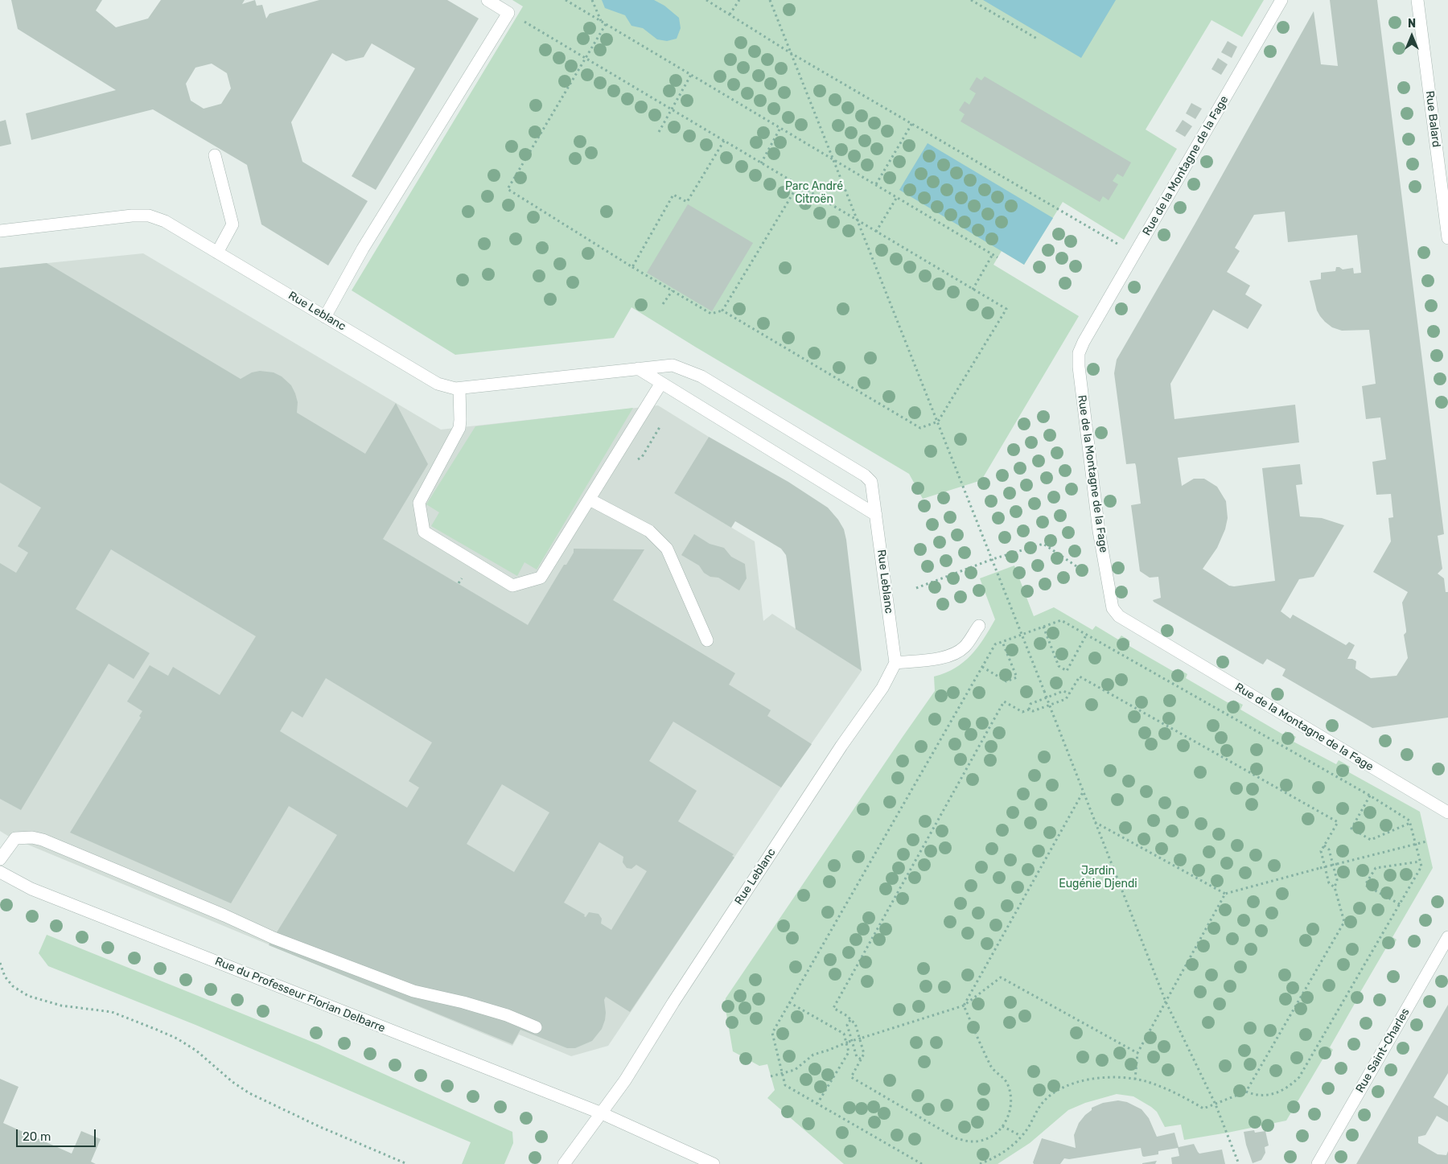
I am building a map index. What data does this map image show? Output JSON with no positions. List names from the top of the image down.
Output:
{
  "streets": {
    "street": [
      "Rue Balard",
      "Rue de la Montagne de la Fage",
      "Rue Leblanc",
      "Rue du Professeur Florian Delbarre",
      "Rue Saint-Charles"
    ]
  },
  "crossings": [
    ["Rue Leblanc", "Rue du Professeur Florian Delbarre"]
  ],
  "parks": ["Parc André Citroën", "Jardin Eugénie Djendi"],
  "scale_bar": "20 m",
  "north": "top"
}
